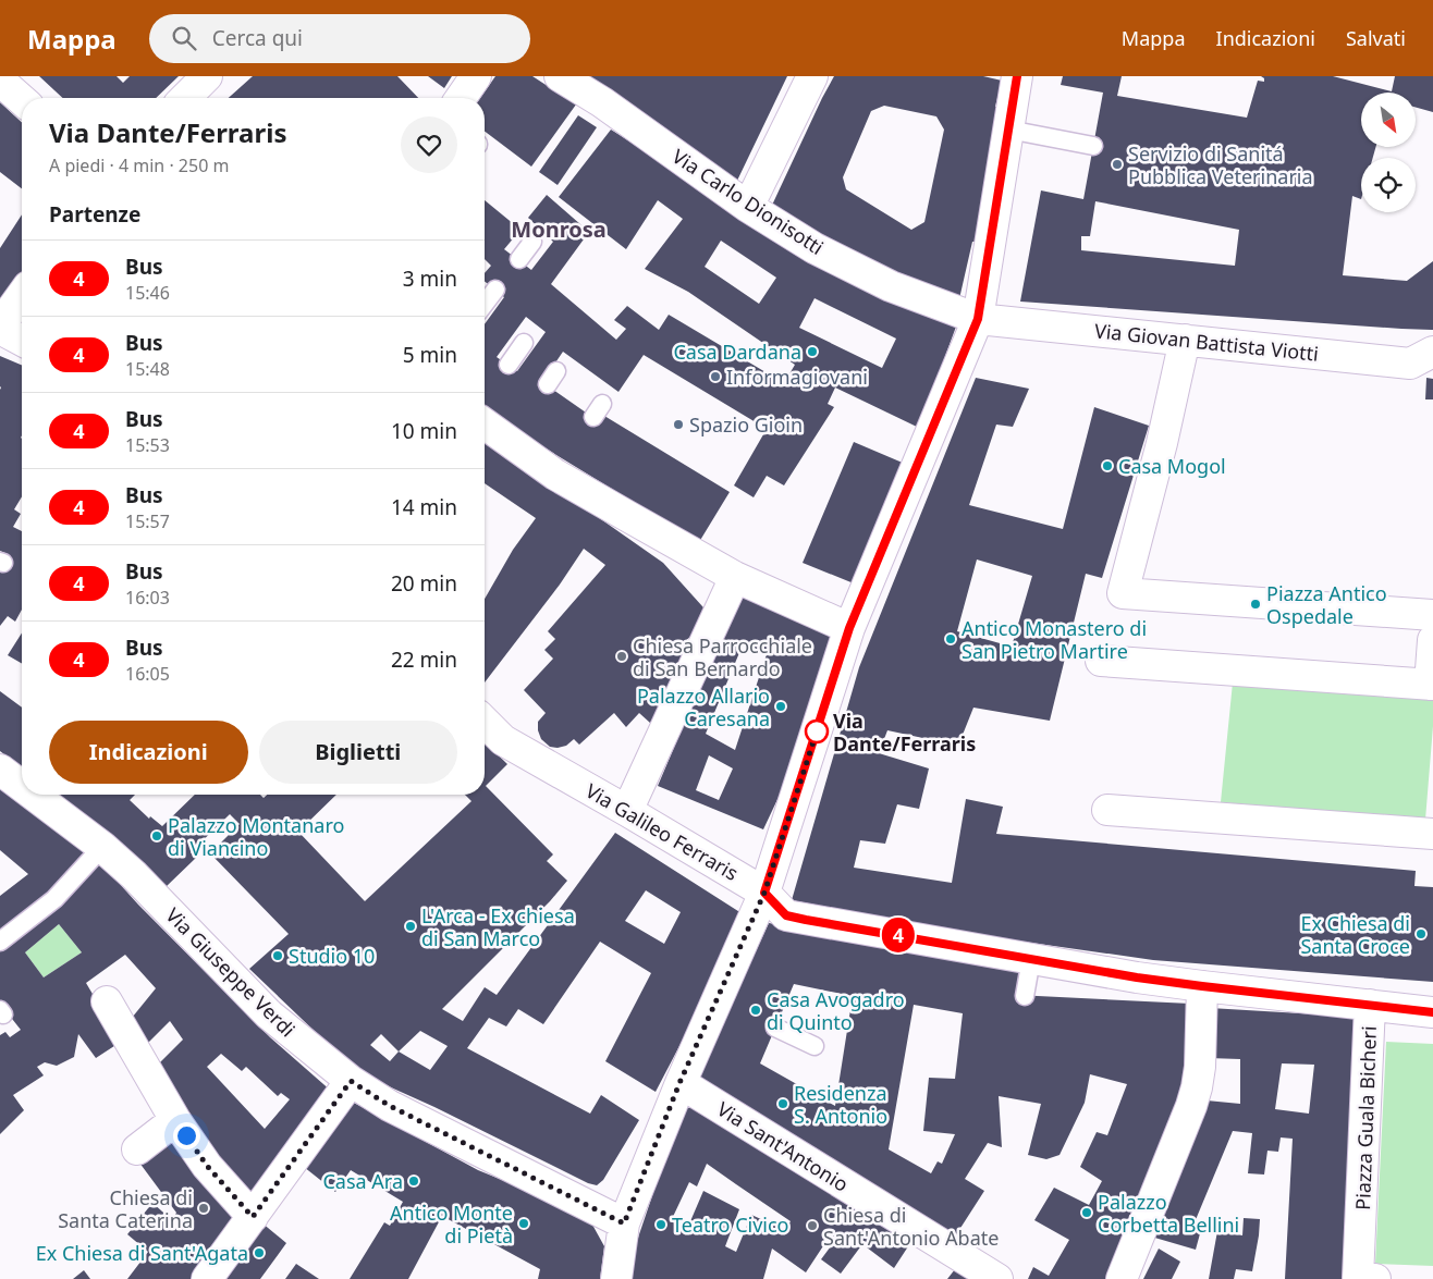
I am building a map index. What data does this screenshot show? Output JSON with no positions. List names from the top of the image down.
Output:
{
  "streets": {
    "street": [
      "Via Carlo Dionisotti",
      "Via Giovan Battista Viotti",
      "Via Galileo Ferraris",
      "Via Giuseppe Verdi",
      "Piazza Guala Bicheri",
      "Via Sant'Antonio"
    ]
  },
  "crossings": [
    ["Via Carlo Dionisotti", "Via Giovan Battista Viotti"],
    ["Via Galileo Ferraris", "Piazza Guala Bicheri"]
  ],
  "districts": ["Monrosa"],
  "places": [
    "Servizio di Sanitá Pubblica Veterinaria",
    "Casa Dardana",
    "Informagiovani",
    "Spazio Gioin",
    "Casa Mogol",
    "Piazza Antico Ospedale",
    "Antico Monastero di San Pietro Martire",
    "Chiesa Parrocchiale di San Bernardo",
    "Palazzo Allario Caresana",
    "Via Dante/Ferraris",
    "Palazzo Montanaro di Viancino",
    "L'Arca - Ex chiesa di San Marco",
    "Ex Chiesa di Santa Croce",
    "Studio 10",
    "Casa Avogadro di Quinto",
    "Residenza S. Antonio",
    "Casa Ara",
    "Chiesa di Santa Caterina",
    "Palazzo Corbetta Bellini",
    "Antico Monte di Pietà",
    "Teatro Civico",
    "Chiesa di Sant'Antonio Abate",
    "Ex Chiesa di Sant'Agata"
  ],
  "lines": ["bus line 4"],
  "north": "bottom right",
  "page": {
    "header": "Mappa",
    "search": "Cerca qui",
    "nav": ["Mappa", "Indicazioni", "Salvati"],
    "on_map": "4",
    "heading": [
      ["Via Dante/Ferraris", "A piedi · 4 min · 250 m"],
      "Partenze"
    ],
    "list": [
      {
        "mark": "4",
        "name": "Bus",
        "note": "15:46",
        "value": "3 min"
      },
      {
        "mark": "4",
        "name": "Bus",
        "note": "15:48",
        "value": "5 min"
      },
      {
        "mark": "4",
        "name": "Bus",
        "note": "15:53",
        "value": "10 min"
      },
      {
        "mark": "4",
        "name": "Bus",
        "note": "15:57",
        "value": "14 min"
      },
      {
        "mark": "4",
        "name": "Bus",
        "note": "16:03",
        "value": "20 min"
      },
      {
        "mark": "4",
        "name": "Bus",
        "note": "16:05",
        "value": "22 min"
      }
    ],
    "buttons": ["Indicazioni", "Biglietti"]
  }
}
